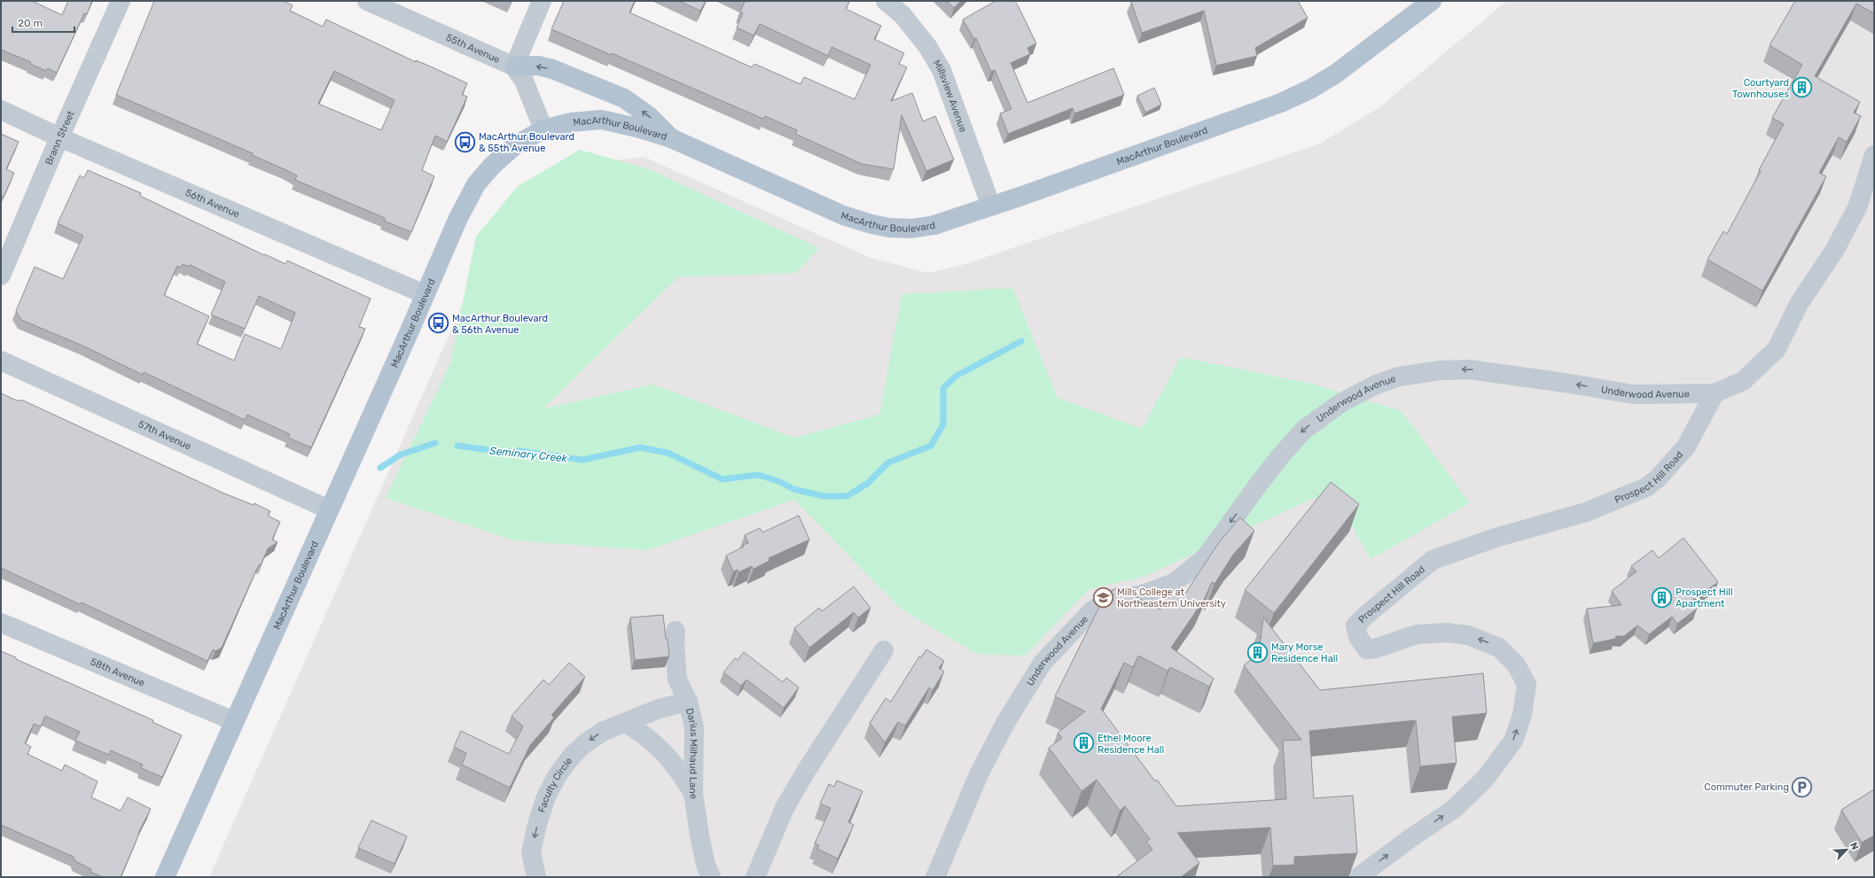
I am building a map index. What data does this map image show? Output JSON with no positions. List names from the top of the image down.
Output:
{
  "streets": {
    "main road": ["MacArthur Boulevard"],
    "street": [
      "55th Avenue",
      "Millsview Avenue",
      "Brann Street",
      "56th Avenue",
      "Underwood Avenue",
      "57th Avenue",
      "Prospect Hill Road",
      "58th Avenue",
      "Darius Milhaud Lane",
      "Faculty Circle"
    ]
  },
  "crossings": [
    ["Millsview Avenue", "MacArthur Boulevard"],
    ["MacArthur Boulevard", "56th Avenue"],
    ["MacArthur Boulevard", "57th Avenue"],
    ["MacArthur Boulevard", "58th Avenue"],
    ["Brann Street", "56th Avenue"],
    ["Underwood Avenue", "Prospect Hill Road"],
    ["Darius Milhaud Lane", "Faculty Circle"]
  ],
  "one_way": ["Underwood Avenue", "Faculty Circle"],
  "water": ["Seminary Creek"],
  "places": {
    "building": [
      "Courtyard Townhouses",
      "Prospect Hill Apartment",
      "Mary Morse Residence Hall",
      "Ethel Moore Residence Hall"
    ],
    "bus stop": ["MacArthur Boulevard & 55th Avenue", "MacArthur Boulevard & 56th Avenue"],
    "school or university": ["Mills College at Northeastern University"],
    "parking": ["Commuter Parking"]
  },
  "scale_bar": "20 m",
  "north": "top right"
}
